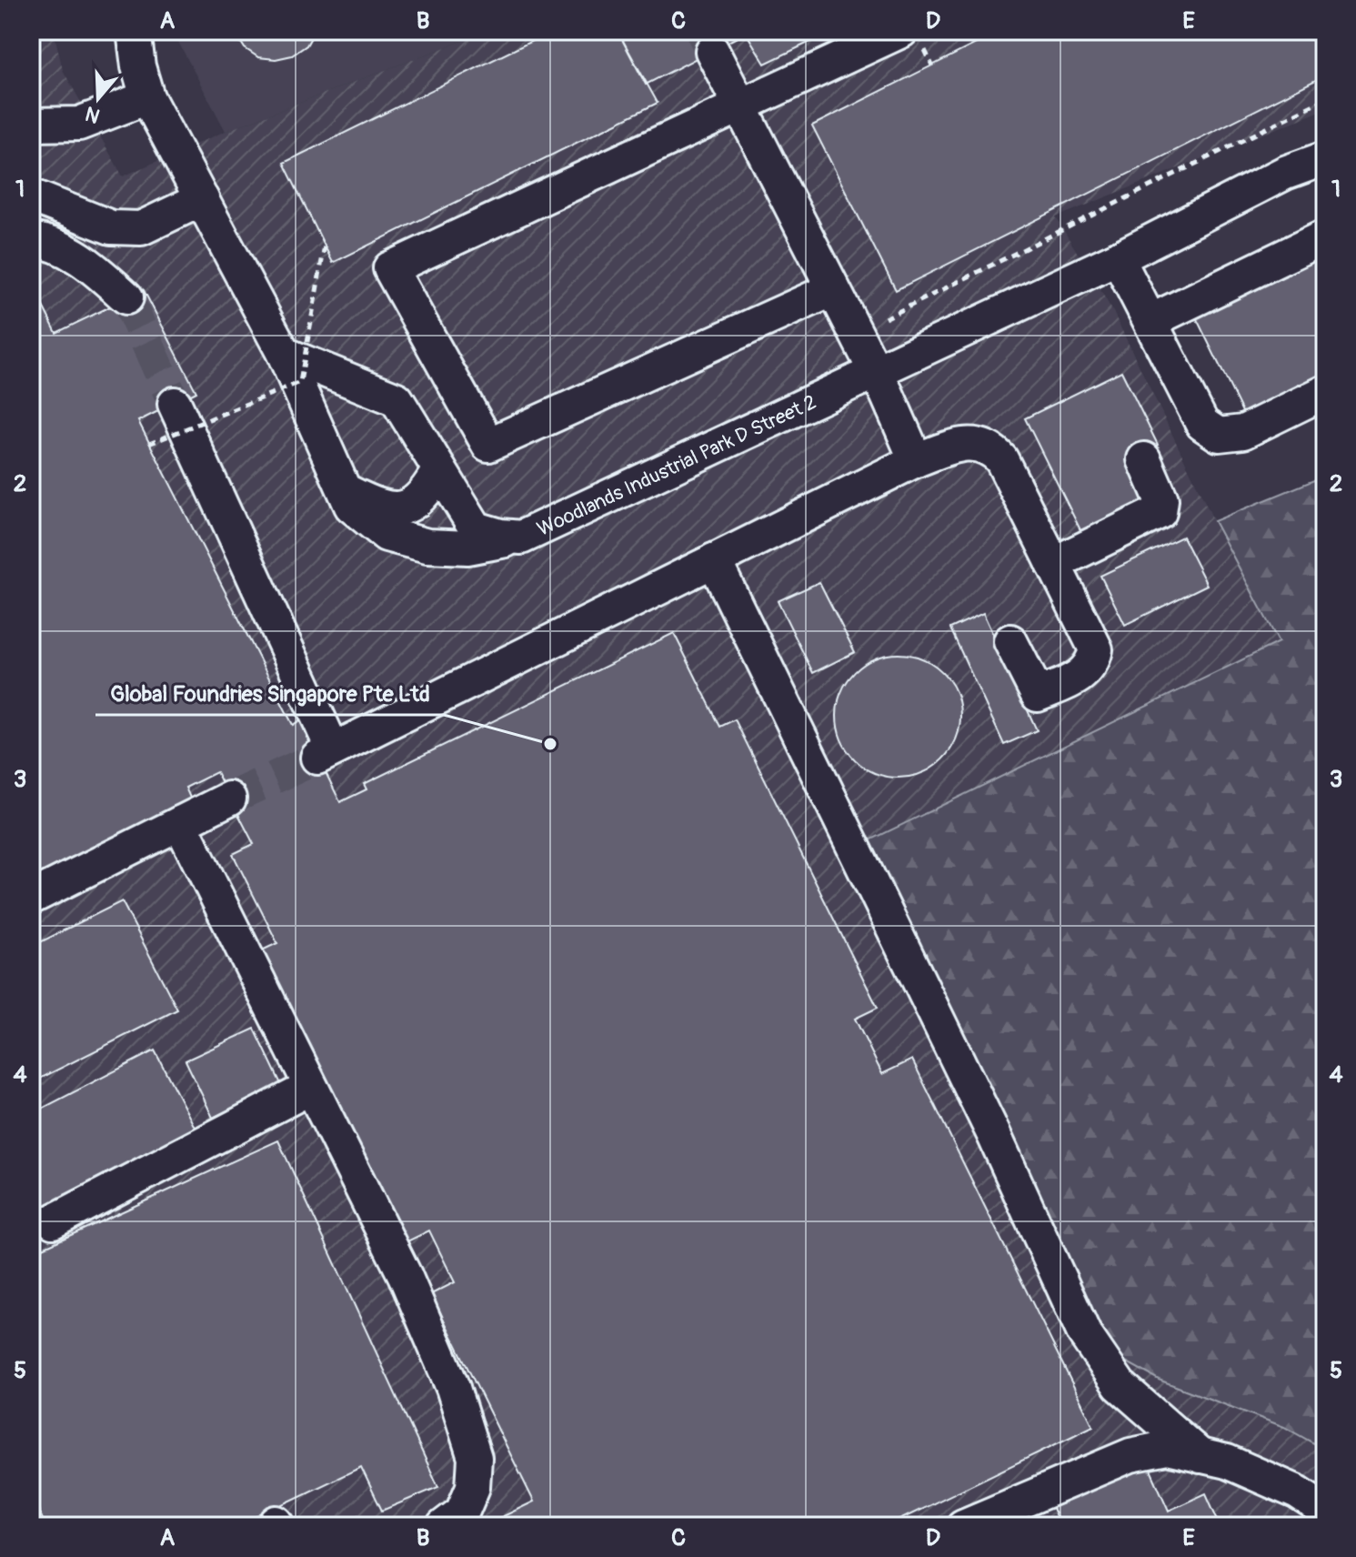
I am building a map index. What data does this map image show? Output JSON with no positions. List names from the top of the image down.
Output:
{
  "streets": {
    "street": ["Woodlands Industrial Park D Street 2"]
  },
  "places": ["Global Foundries Singapore Pte Ltd"],
  "north": "bottom",
  "grid": {
    "columns": [
      "A",
      "B",
      "C",
      "D",
      "E"
    ],
    "rows": [
      "1",
      "2",
      "3",
      "4",
      "5"
    ]
  }
}
